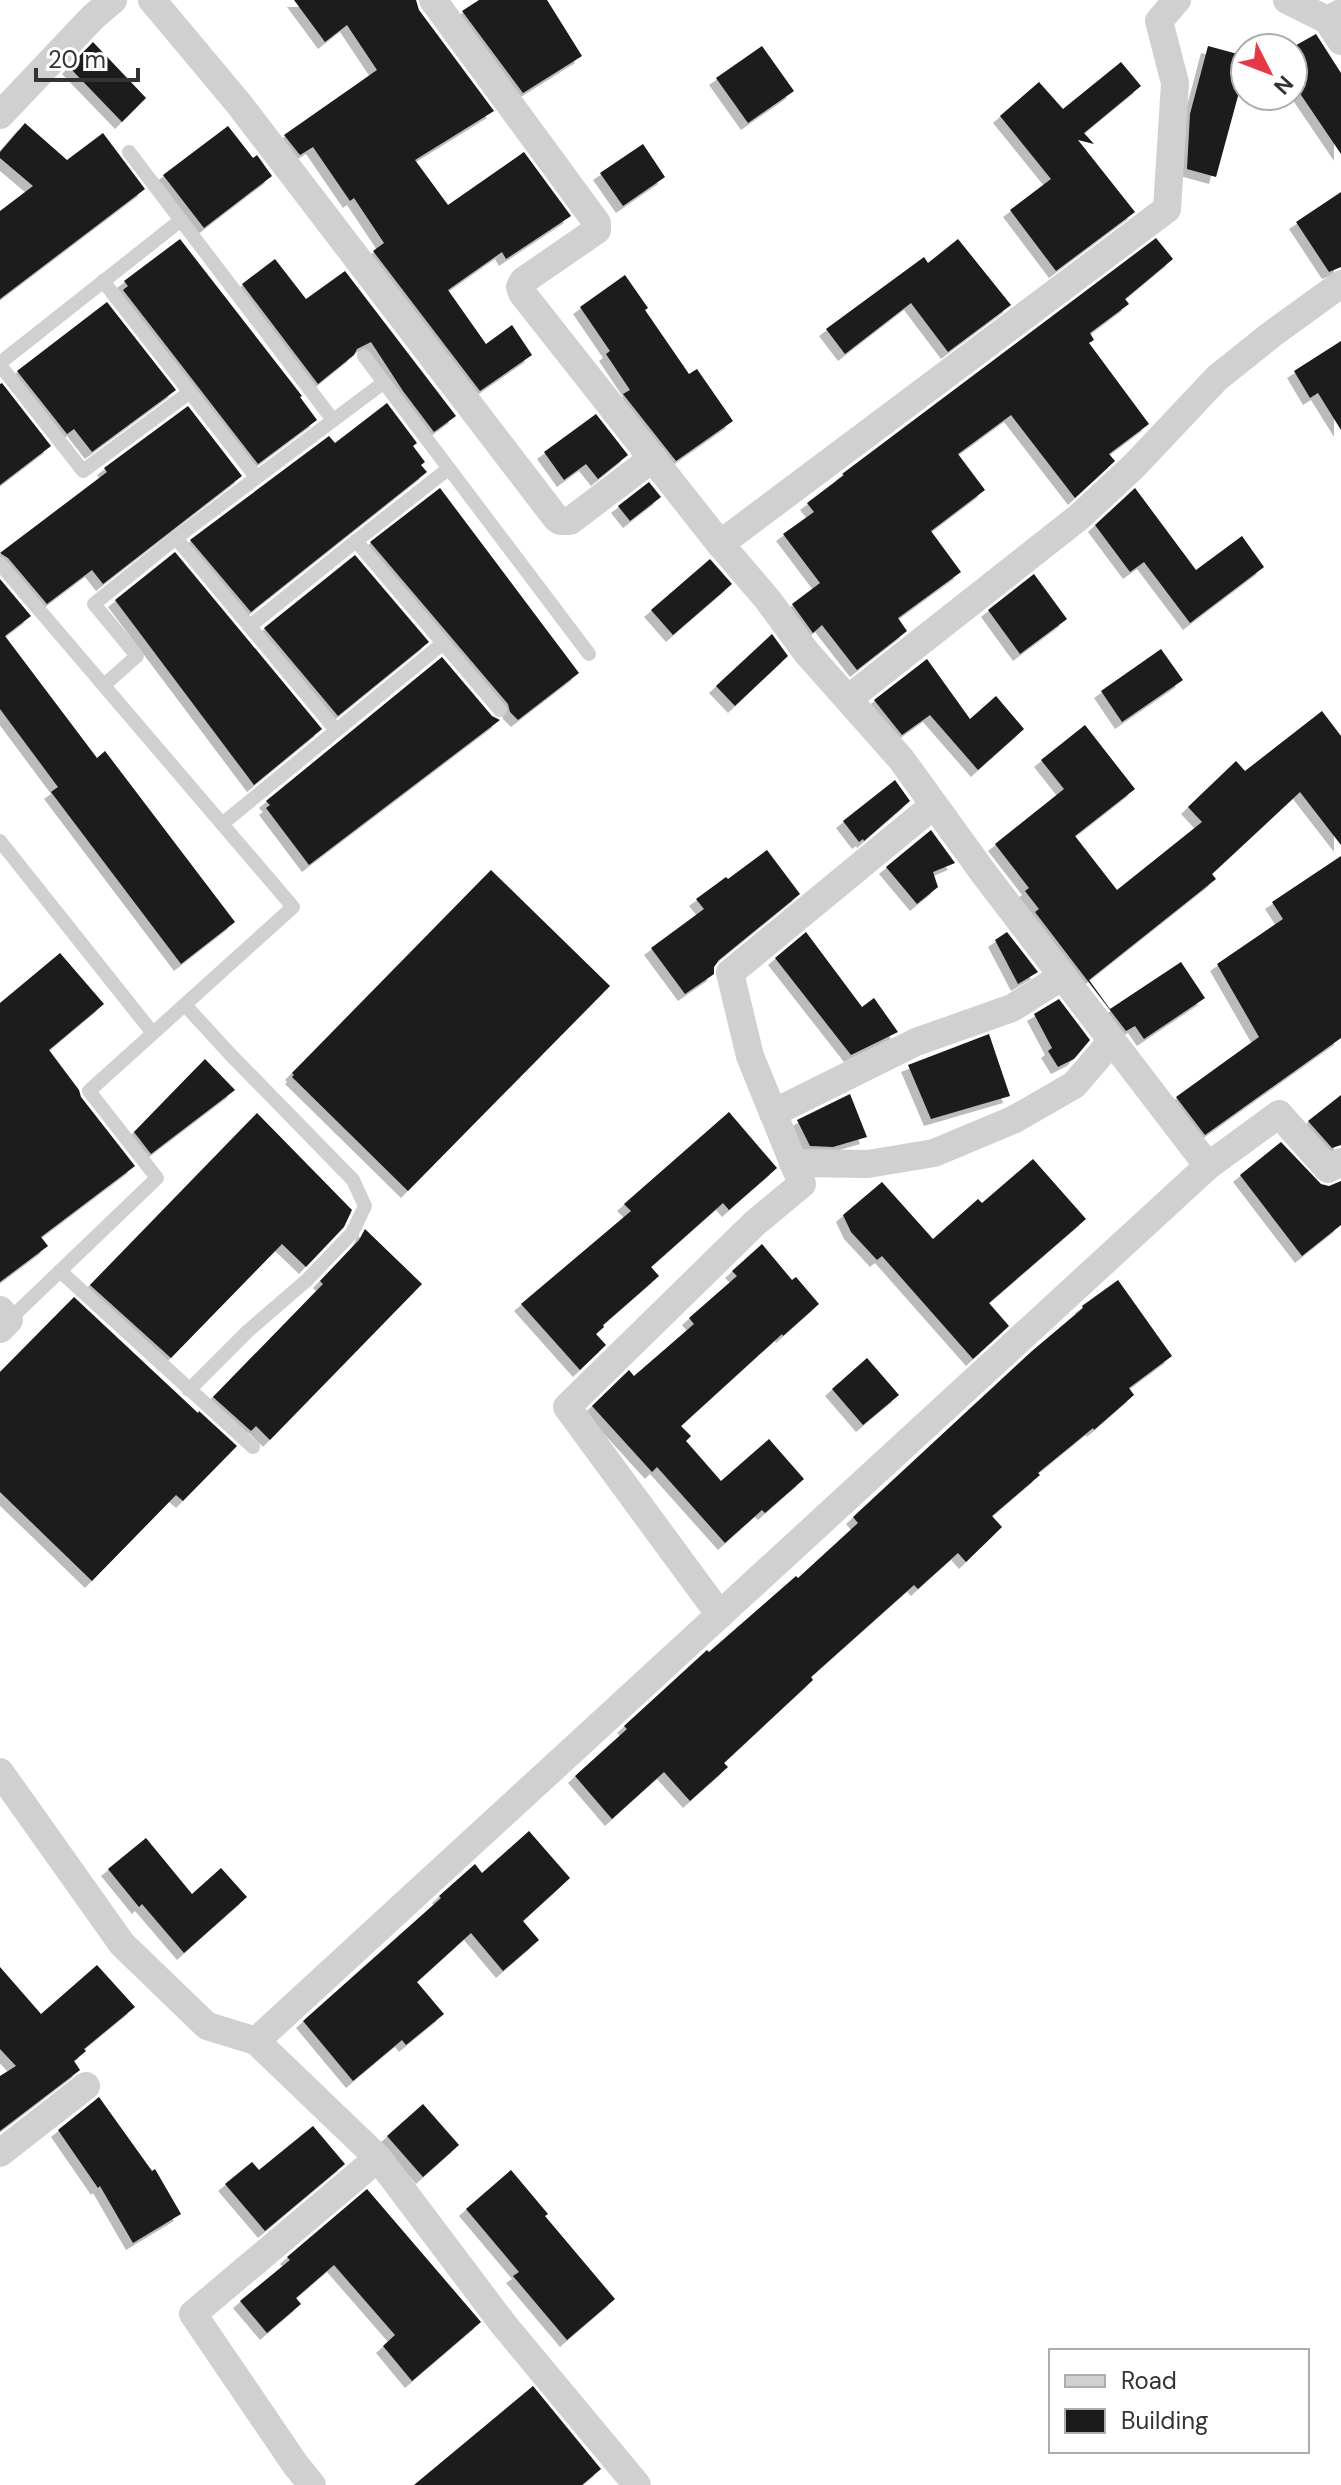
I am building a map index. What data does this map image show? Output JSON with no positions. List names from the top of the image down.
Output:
{
  "legend": ["Road", "Building"],
  "scale_bar": "20 m",
  "north": "bottom right"
}
